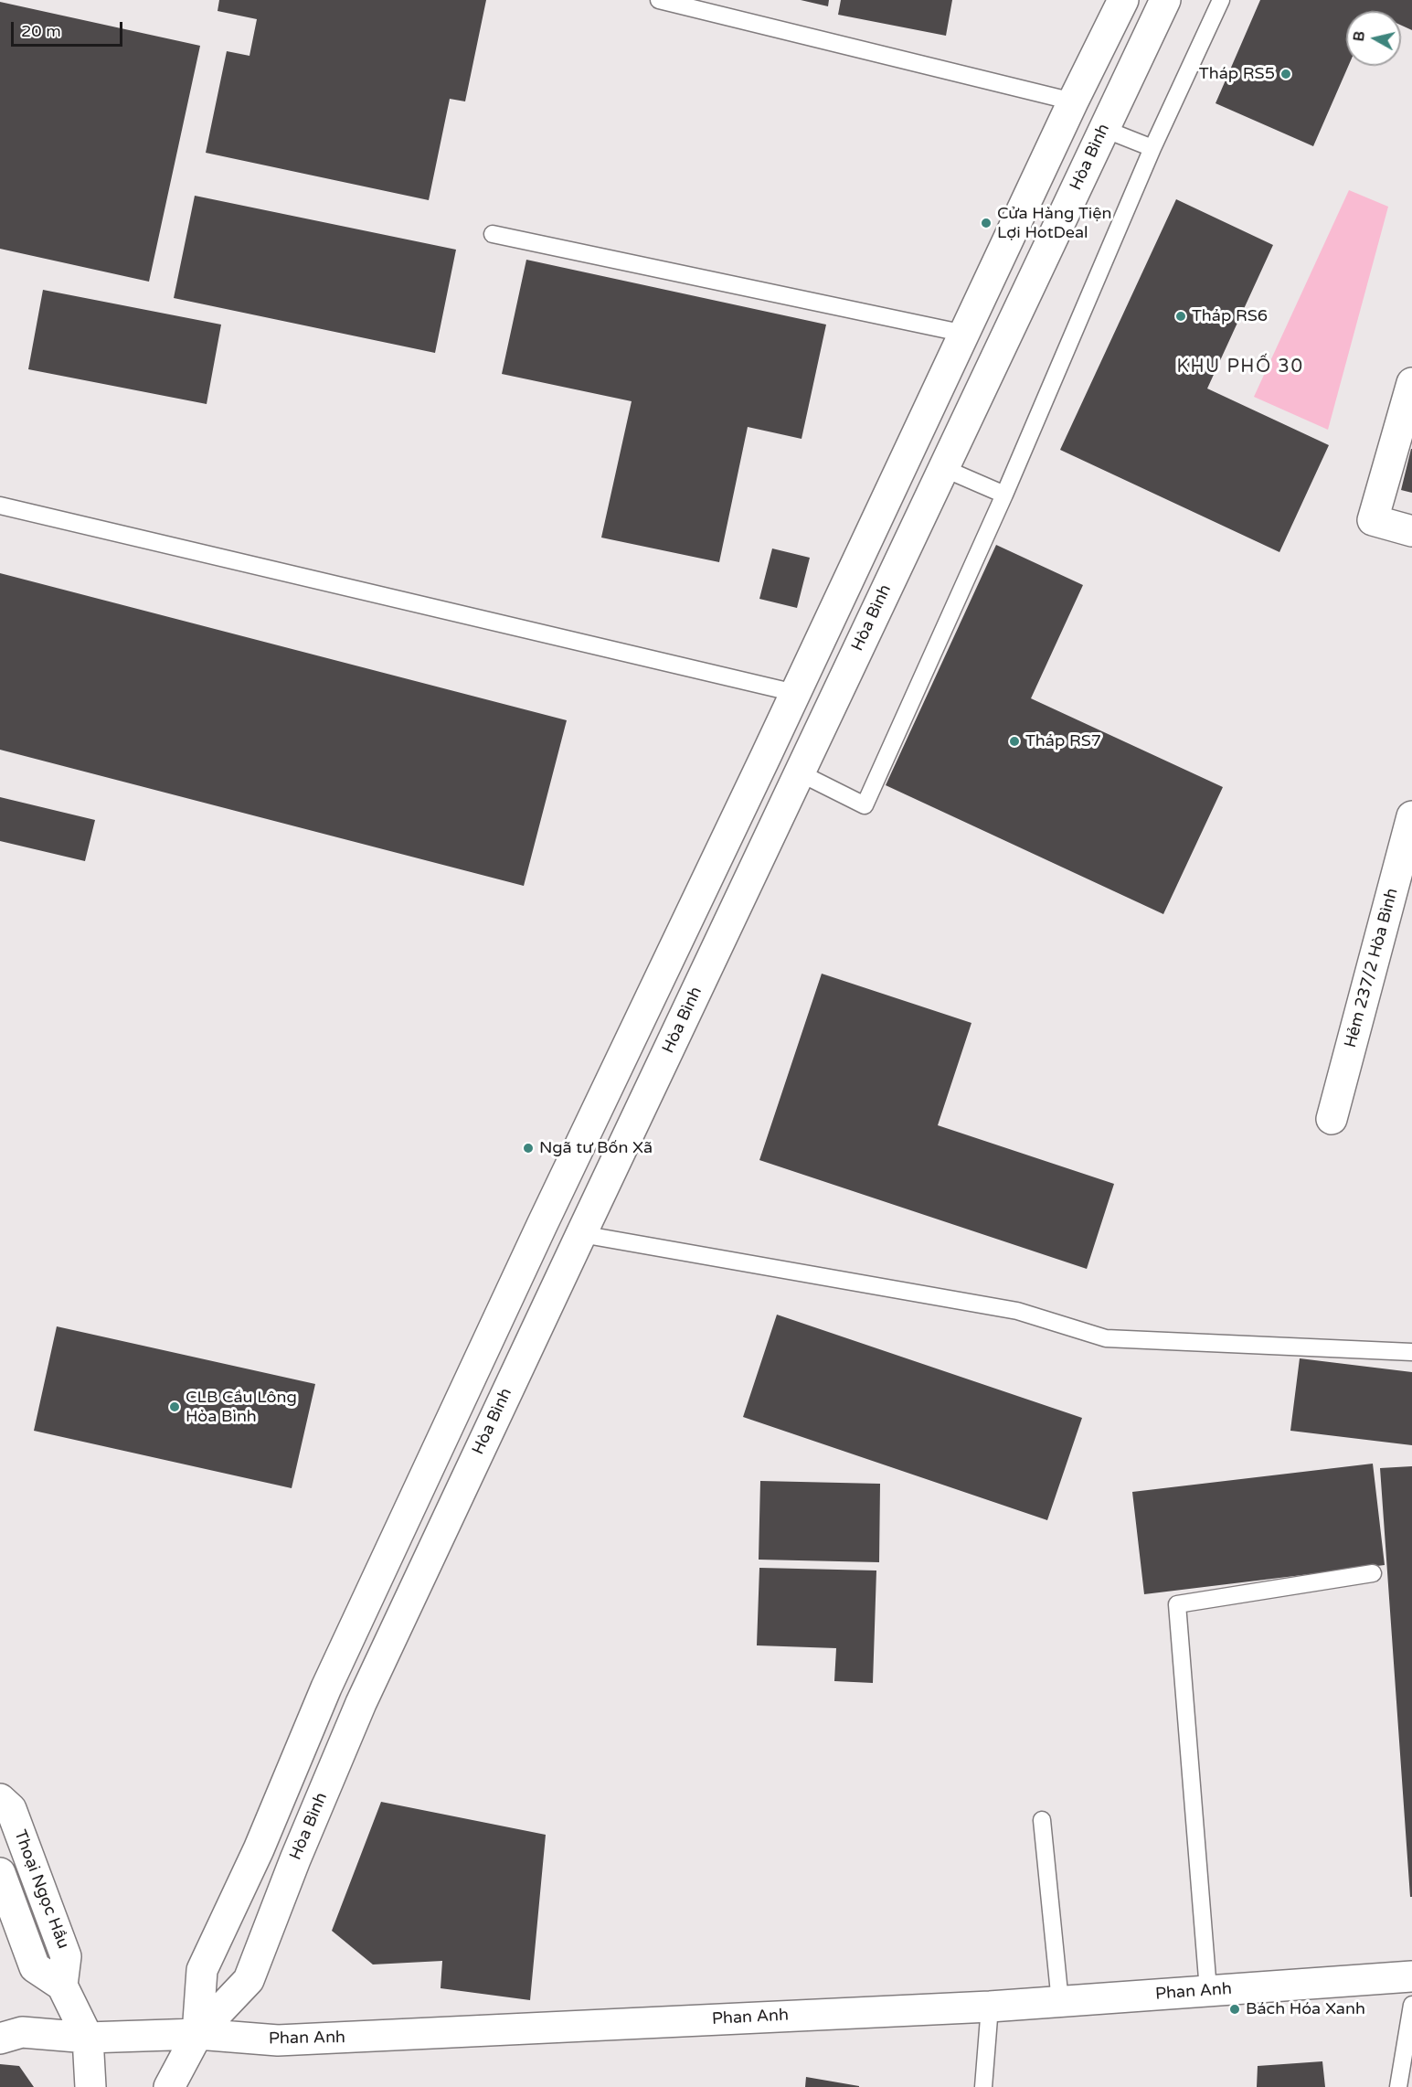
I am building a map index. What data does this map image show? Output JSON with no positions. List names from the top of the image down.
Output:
{
  "streets": {
    "main road": [
      "Hòa Bình",
      "Hẻm 237/2 Hòa Bình",
      "Thoại Ngọc Hầu",
      "Phan Anh"
    ]
  },
  "crossings": [
    ["Hòa Bình", "Phan Anh"]
  ],
  "districts": ["KHU PHỐ 30"],
  "places": [
    "Tháp RS5",
    "Cửa Hàng Tiện Lợi HotDeal",
    "Tháp RS6",
    "Tháp RS7",
    "Ngã tư Bốn Xã",
    "CLB Cầu Lông Hòa Bình",
    "Bách Hóa Xanh"
  ],
  "scale_bar": "20 m",
  "north": "left"
}
